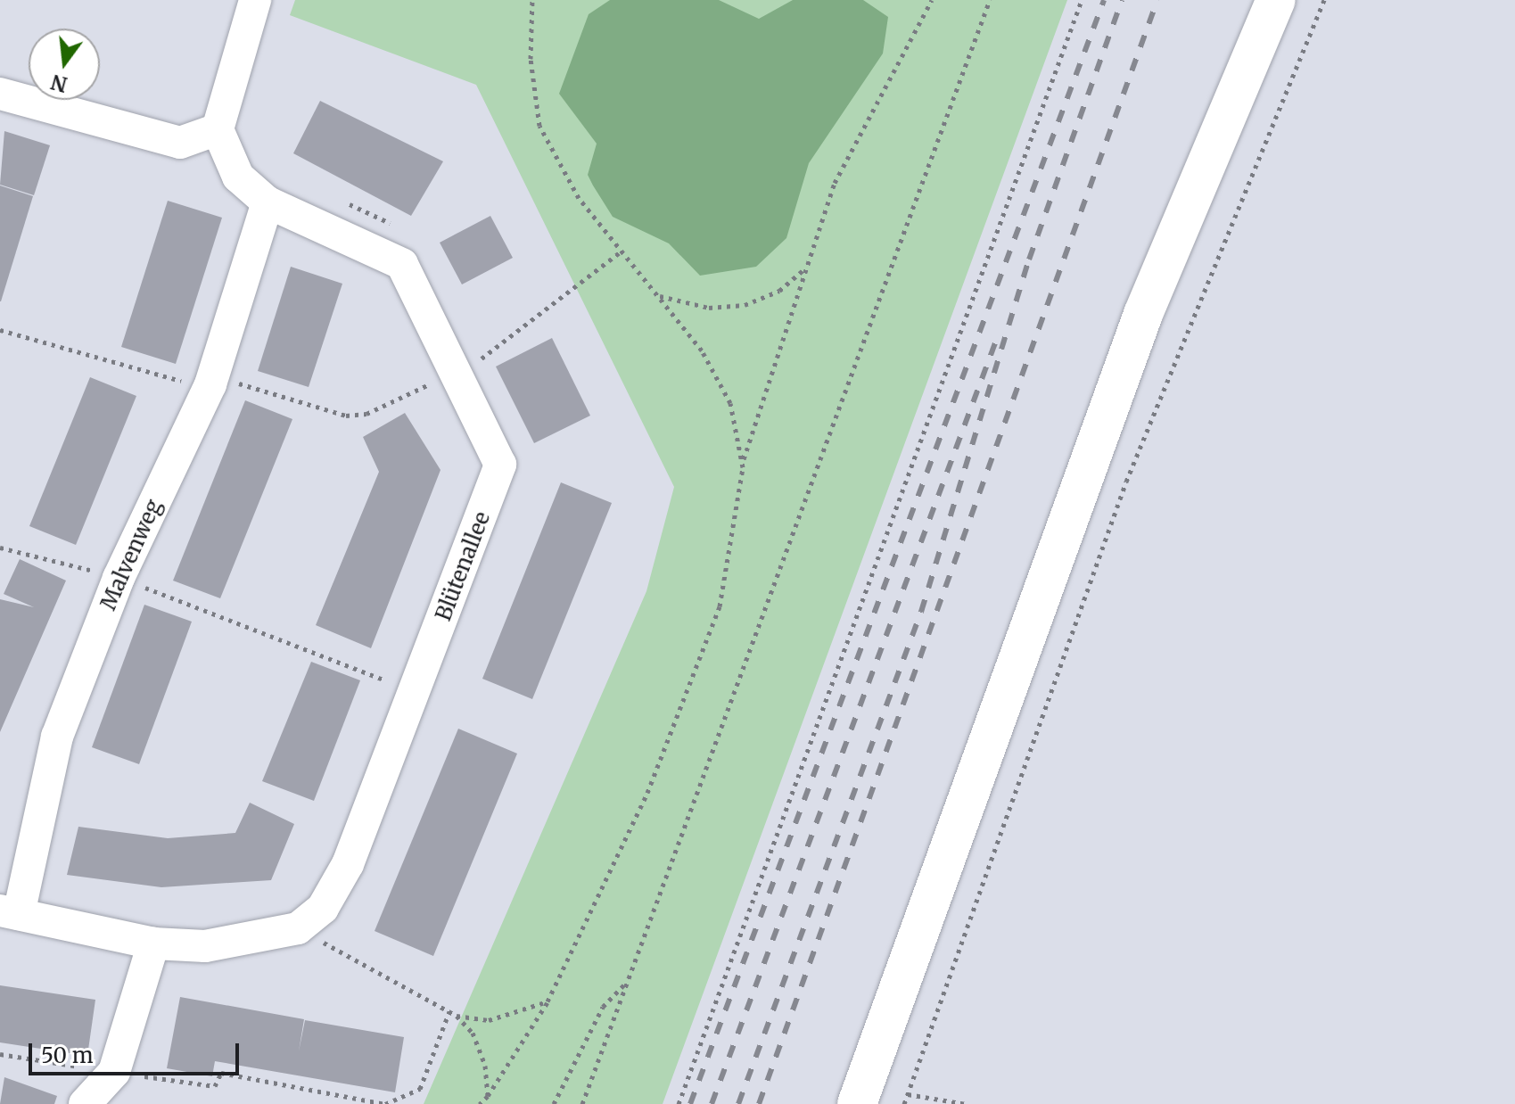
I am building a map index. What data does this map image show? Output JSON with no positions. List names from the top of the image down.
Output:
{
  "streets": {
    "street": ["Malvenweg", "Blütenallee"]
  },
  "crossings": [
    ["Malvenweg", "Blütenallee"]
  ],
  "scale_bar": "50 m",
  "north": "bottom"
}
